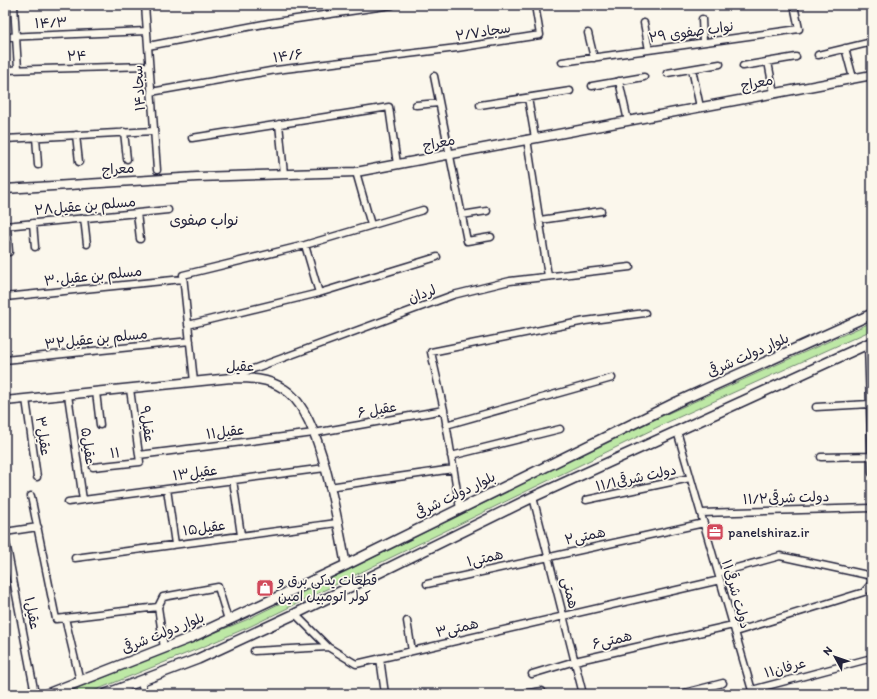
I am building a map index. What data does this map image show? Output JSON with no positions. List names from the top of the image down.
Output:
{
  "streets": {
    "main road": ["بلوار دولت شرقی"],
    "street": [
      "۱۴/۳",
      "سجاد۲/۷",
      "نواب صفوی ۲۹",
      "۲۴",
      "۱۴/۶",
      "معراج",
      "۱۴سجاد",
      "مسلم بن عقیل۲۸",
      "مسلم بن عقیل۳۰",
      "لردان",
      "مسلم بن عقیل۳۲",
      "عقیل",
      "عقیل ۶",
      "عقیل۹",
      "عقیل۱۱",
      "عقیل۳",
      "عقیل۵",
      "۱۱",
      "عقیل۱۳",
      "۱۱/۱دولت شرقی",
      "۱۱/۲دولت شرقی",
      "عقیل۱۵",
      "۲همتی",
      "۱همتی",
      "همتی",
      "۱۱دولت شرقی",
      "عقیل۱",
      "۳همتی",
      "۶همتی",
      "۱۱عرفان"
    ]
  },
  "crossings": [
    ["۱۴/۳", "۱۴سجاد"],
    ["سجاد۲/۷", "۱۴/۶"],
    ["۲۴", "۱۴سجاد"],
    ["۱۴/۶", "۱۴سجاد"],
    ["لردان", "عقیل"],
    ["بلوار دولت شرقی", "عقیل"],
    ["عقیل", "عقیل ۶"],
    ["عقیل", "عقیل۹"],
    ["عقیل", "عقیل۱۱"],
    ["عقیل", "عقیل۳"],
    ["عقیل", "عقیل۵"],
    ["عقیل", "عقیل۱۳"],
    ["عقیل", "عقیل۱۵"],
    ["عقیل ۶", "عقیل۱۱"],
    ["عقیل۹", "عقیل۱۱"],
    ["عقیل۹", "۱۱"],
    ["عقیل۵", "عقیل۱۳"],
    ["۱۱/۱دولت شرقی", "۱۱دولت شرقی"],
    ["۱۱/۲دولت شرقی", "۱۱دولت شرقی"],
    ["۲همتی", "۱همتی"],
    ["۲همتی", "همتی"],
    ["۲همتی", "۱۱دولت شرقی"],
    ["۱همتی", "همتی"],
    ["همتی", "۳همتی"],
    ["همتی", "۶همتی"],
    ["۱۱دولت شرقی", "۳همتی"],
    ["۱۱دولت شرقی", "۶همتی"],
    ["۱۱دولت شرقی", "۱۱عرفان"]
  ],
  "districts": ["نواب صفوی"],
  "places": {
    "office": ["panelshiraz.ir"],
    "shop": ["قطعات یدکی برق و کولر اتومبیل امین"]
  },
  "north": "top left"
}
